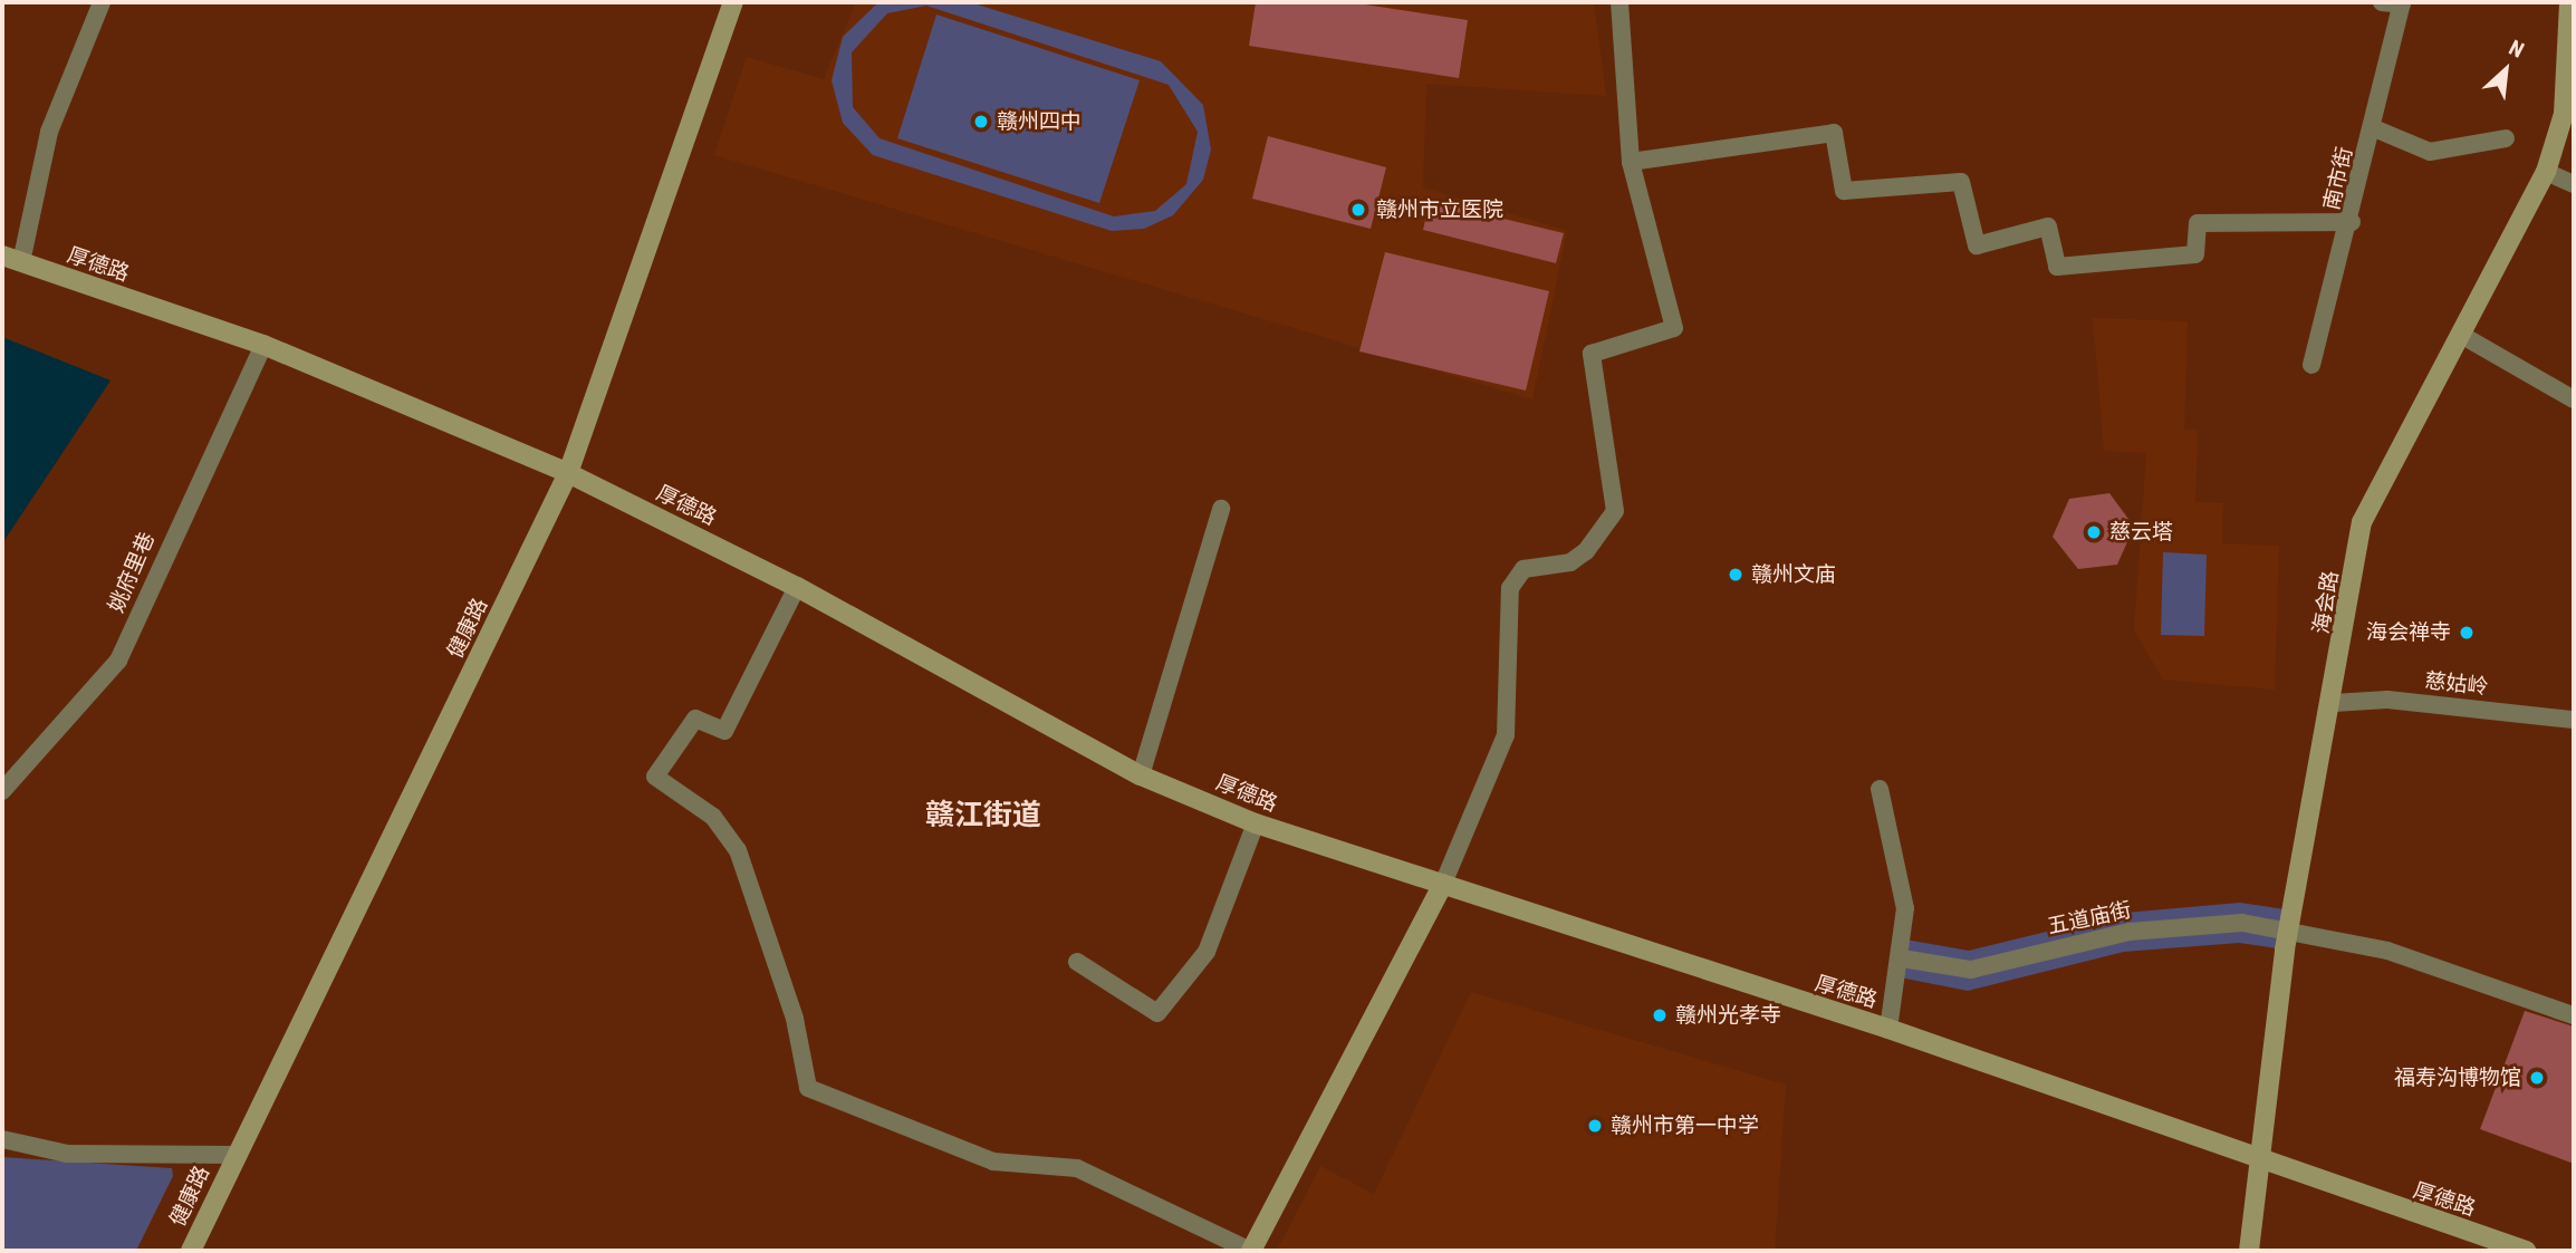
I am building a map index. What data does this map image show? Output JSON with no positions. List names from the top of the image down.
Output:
{
  "streets": {
    "street": [
      "南市街",
      "厚德路",
      "姚府里巷",
      "海会路",
      "健康路",
      "慈姑岭",
      "五道庙街"
    ]
  },
  "crossings": [
    ["厚德路", "姚府里巷"],
    ["厚德路", "海会路"],
    ["厚德路", "健康路"],
    ["海会路", "慈姑岭"],
    ["海会路", "五道庙街"]
  ],
  "districts": ["赣江街道"],
  "places": [
    "赣州四中",
    "赣州市立医院",
    "慈云塔",
    "赣州文庙",
    "海会禅寺",
    "赣州光孝寺",
    "福寿沟博物馆",
    "赣州市第一中学"
  ],
  "north": "top right"
}
